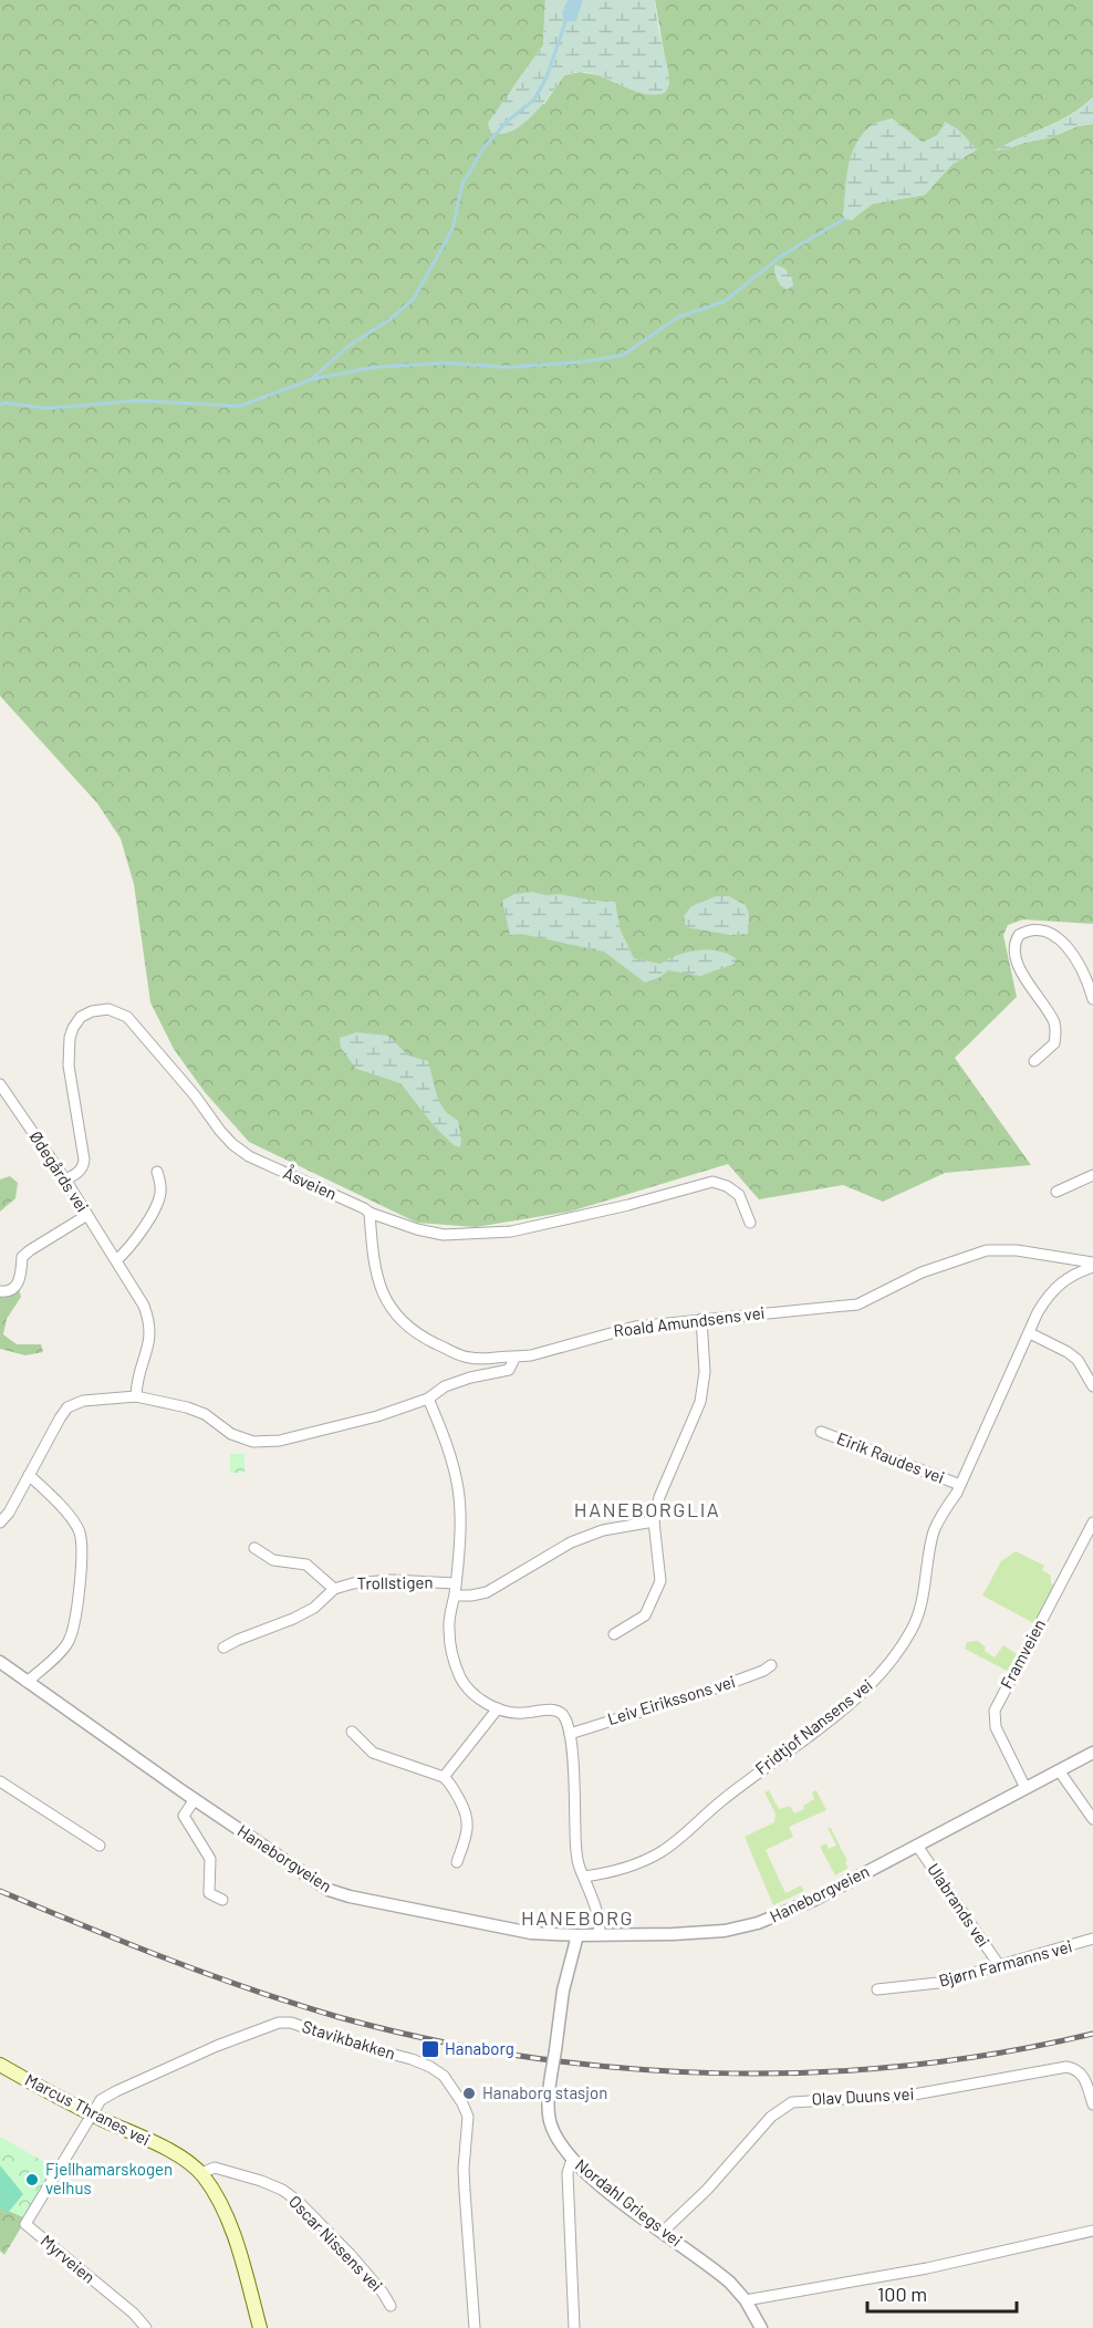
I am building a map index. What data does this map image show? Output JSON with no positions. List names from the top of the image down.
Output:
{
  "streets": {
    "main road": ["Marcus Thranes vei"],
    "street": [
      "Ødegårds vei",
      "Åsveien",
      "Roald Amundsens vei",
      "Eirik Raudes vei",
      "Trollstigen",
      "Framveien",
      "Leiv Eirikssons vei",
      "Fridtjof Nansens vei",
      "Haneborgveien",
      "Ulabrands vei",
      "Bjørn Farmanns vei",
      "Stavikbakken",
      "Olav Duuns vei",
      "Nordahl Griegs vei",
      "Oscar Nissens vei",
      "Myrveien"
    ]
  },
  "crossings": [
    ["Ødegårds vei", "Åsveien"],
    ["Ødegårds vei", "Roald Amundsens vei"],
    ["Roald Amundsens vei", "Fridtjof Nansens vei"],
    ["Eirik Raudes vei", "Fridtjof Nansens vei"],
    ["Framveien", "Haneborgveien"],
    ["Haneborgveien", "Ulabrands vei"],
    ["Haneborgveien", "Nordahl Griegs vei"],
    ["Ulabrands vei", "Bjørn Farmanns vei"],
    ["Stavikbakken", "Marcus Thranes vei"],
    ["Stavikbakken", "Myrveien"],
    ["Olav Duuns vei", "Nordahl Griegs vei"],
    ["Marcus Thranes vei", "Oscar Nissens vei"],
    ["Marcus Thranes vei", "Myrveien"]
  ],
  "districts": ["HANEBORGLIA", "HANEBORG"],
  "places": {
    "transit": ["Hanaborg"],
    "other": ["Hanaborg stasjon", "Fjellhamarskogen velhus"]
  },
  "scale_bar": "100 m"
}
